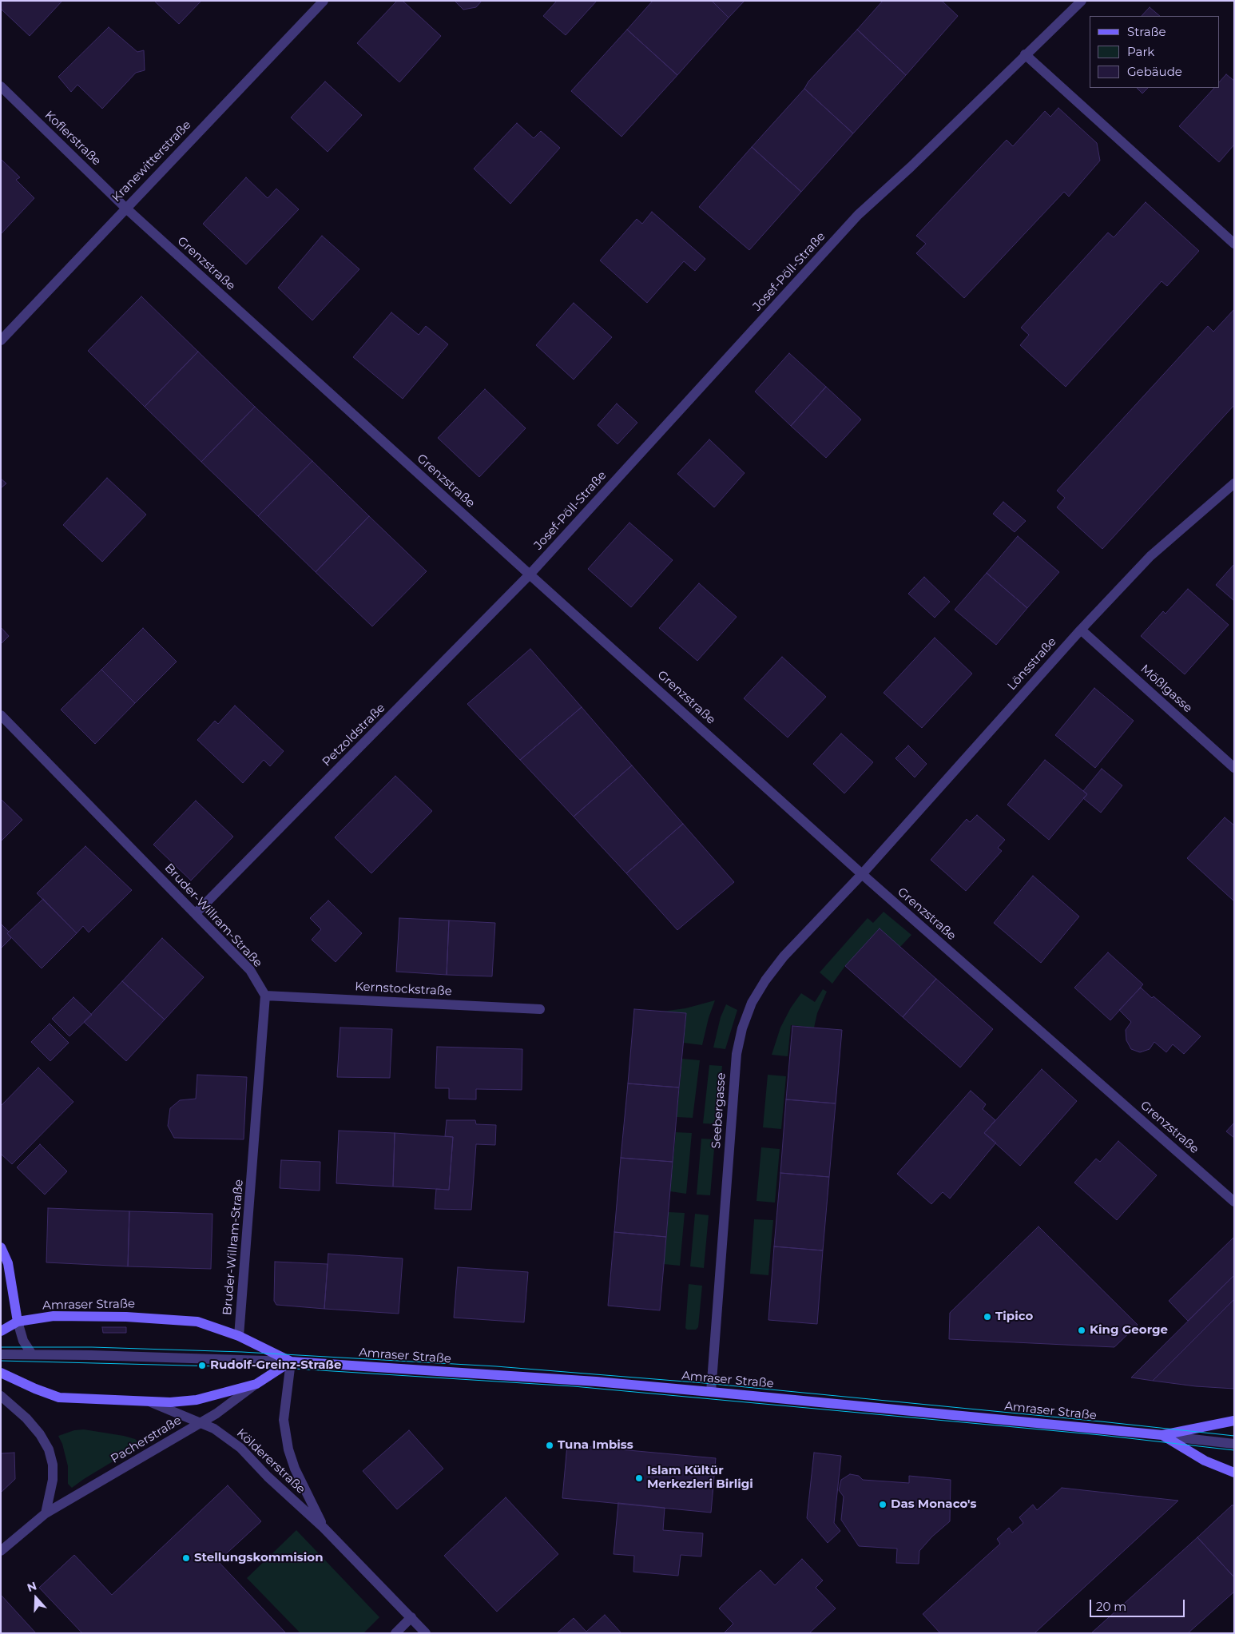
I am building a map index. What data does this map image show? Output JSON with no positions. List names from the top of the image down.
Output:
{
  "streets": {
    "street": [
      "Koflerstraße",
      "Kranewitterstraße",
      "Grenzstraße",
      "Josef-Pöll-Straße",
      "Lönsstraße",
      "Mößlgasse",
      "Petzoldstraße",
      "Bruder-Willram-Straße",
      "Kernstockstraße",
      "Seebergasse",
      "Amraser Straße",
      "Pacherstraße",
      "Köldererstraße"
    ]
  },
  "crossings": [
    ["Koflerstraße", "Kranewitterstraße"],
    ["Koflerstraße", "Grenzstraße"],
    ["Kranewitterstraße", "Grenzstraße"],
    ["Grenzstraße", "Josef-Pöll-Straße"],
    ["Grenzstraße", "Lönsstraße"],
    ["Grenzstraße", "Petzoldstraße"],
    ["Grenzstraße", "Seebergasse"],
    ["Josef-Pöll-Straße", "Petzoldstraße"],
    ["Lönsstraße", "Mößlgasse"],
    ["Lönsstraße", "Seebergasse"],
    ["Petzoldstraße", "Bruder-Willram-Straße"],
    ["Bruder-Willram-Straße", "Kernstockstraße"],
    ["Bruder-Willram-Straße", "Amraser Straße"],
    ["Seebergasse", "Amraser Straße"],
    ["Amraser Straße", "Köldererstraße"],
    ["Pacherstraße", "Köldererstraße"]
  ],
  "places": [
    "Tipico",
    "King George",
    "Rudolf-Greinz-Straße",
    "Tuna Imbiss",
    "Islam Kültür Merkezleri Birligi",
    "Das Monaco's",
    "Stellungskommision"
  ],
  "legend": ["Straße", "Park", "Gebäude"],
  "scale_bar": "20 m",
  "north": "top"
}
